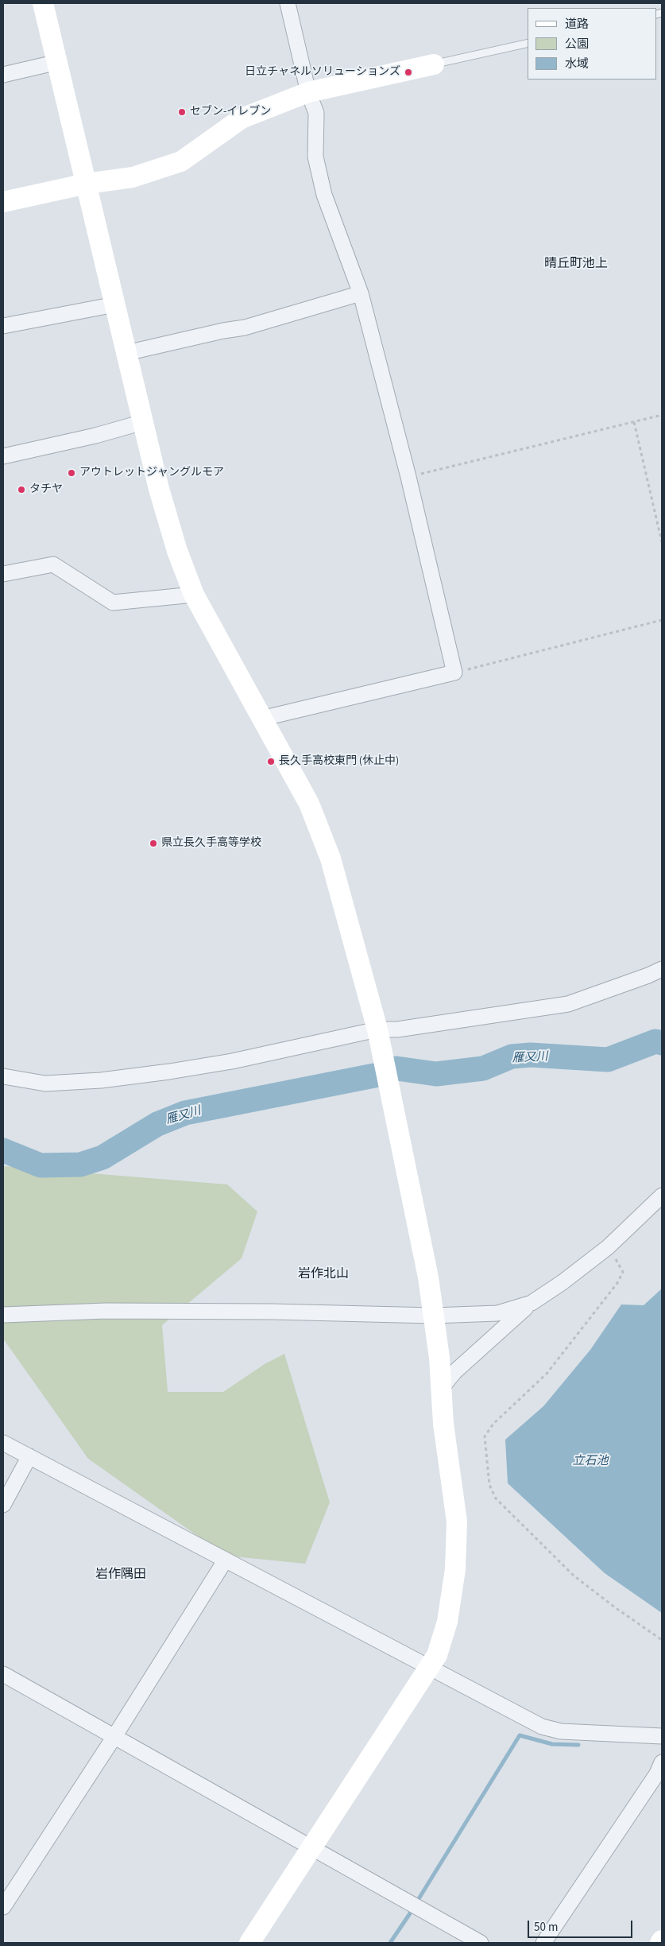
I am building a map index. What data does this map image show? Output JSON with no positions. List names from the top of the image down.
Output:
{
  "districts": ["晴丘町池上", "岩作北山", "岩作隅田"],
  "water": ["雁又川", "立石池"],
  "places": [
    "日立チャネルソリューションズ",
    "セブン-イレブン",
    "アウトレットジャングルモア",
    "タチヤ",
    "長久手高校東門 (休止中)",
    "県立長久手高等学校"
  ],
  "legend": ["道路", "公園", "水域"],
  "scale_bar": "50 m"
}
